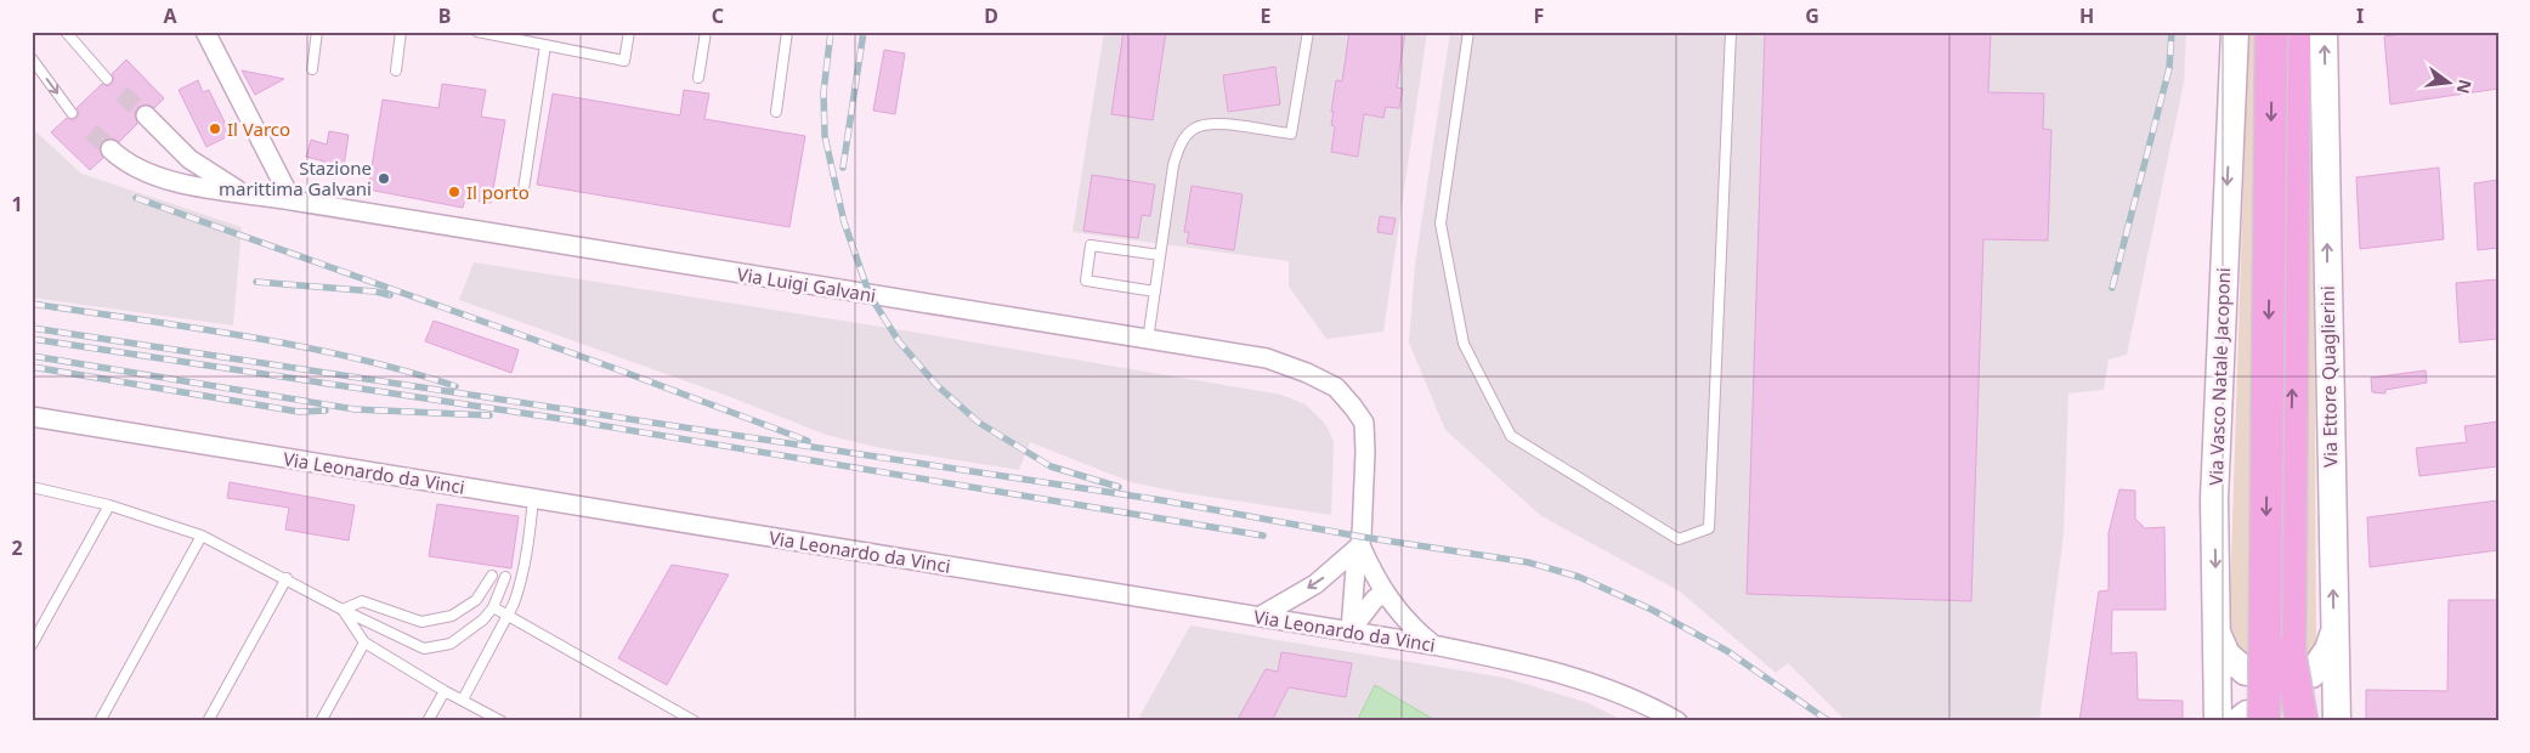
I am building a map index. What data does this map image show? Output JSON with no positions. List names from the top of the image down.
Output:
{
  "streets": {
    "main road": ["Via Vasco Natale Jacoponi", "Via Ettore Quaglierini"],
    "street": ["Via Luigi Galvani", "Via Leonardo da Vinci"]
  },
  "crossings": [
    ["Via Luigi Galvani", "Via Leonardo da Vinci"]
  ],
  "one_way": ["Via Vasco Natale Jacoponi", "Via Ettore Quaglierini"],
  "places": ["Il Varco", "Stazione marittima Galvani", "Il porto"],
  "north": "right",
  "grid": {
    "columns": [
      "A",
      "B",
      "C",
      "D",
      "E",
      "F",
      "G",
      "H",
      "I"
    ],
    "rows": ["1", "2"]
  }
}
